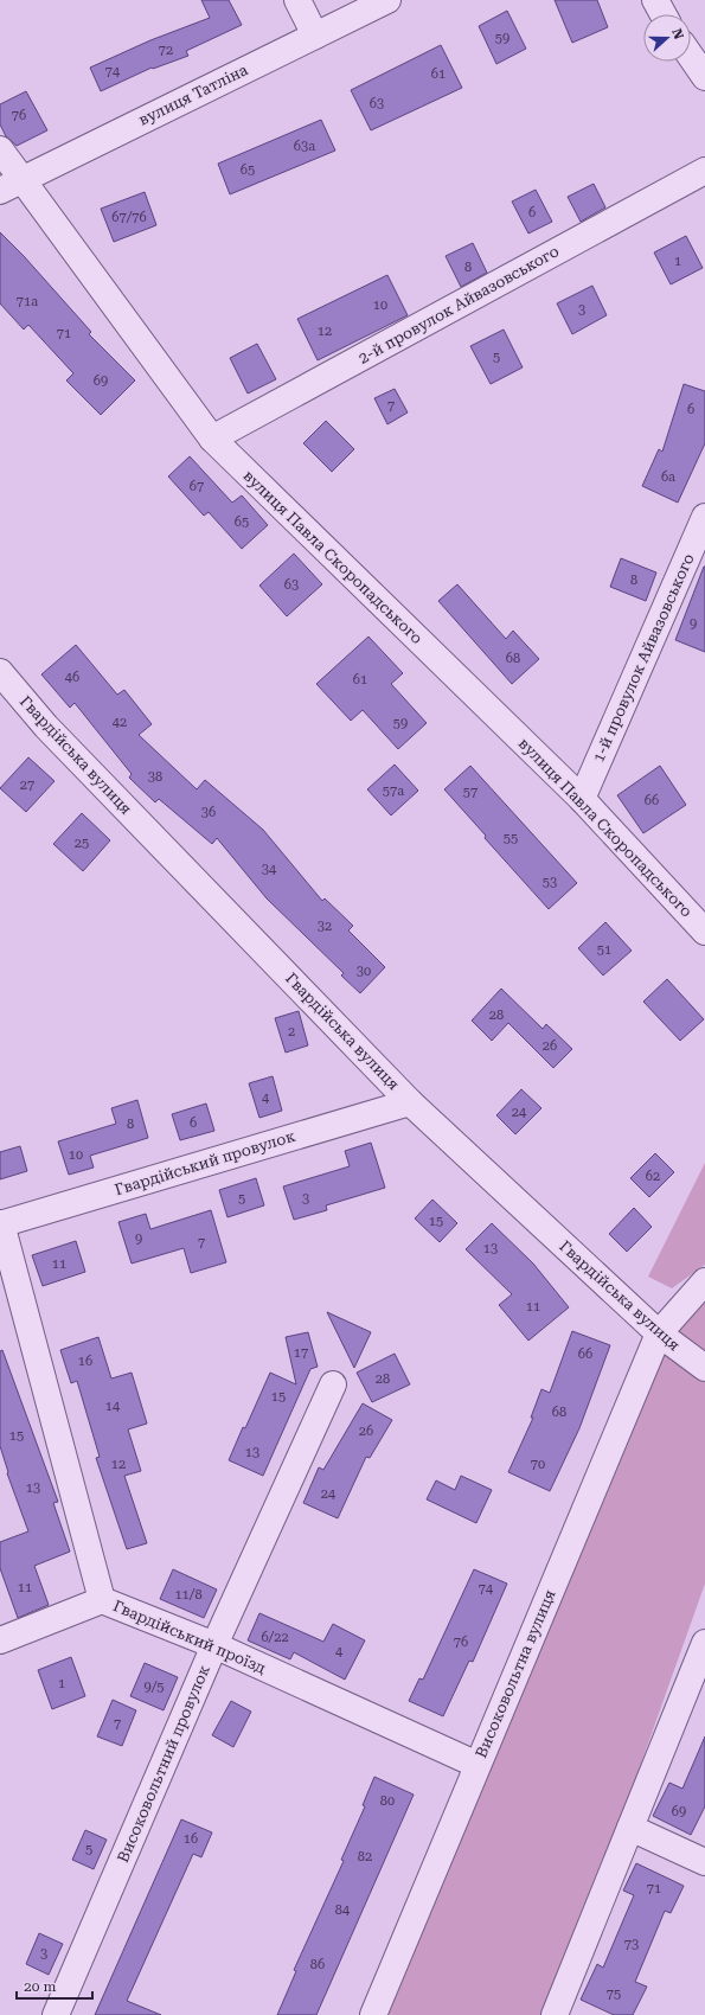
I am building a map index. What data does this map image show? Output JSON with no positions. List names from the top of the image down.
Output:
{
  "streets": {
    "street": [
      "вулиця Татліна",
      "2-й провулок Айвазовського",
      "вулиця Павла Скоропадського",
      "1-й провулок Айвазовського",
      "Гвардійська вулиця",
      "Гвардійський провулок",
      "Гвардійський проїзд",
      "Високовольтна вулиця",
      "Високовольтний провулок"
    ]
  },
  "crossings": [
    ["вулиця Татліна", "вулиця Павла Скоропадського"],
    ["2-й провулок Айвазовського", "вулиця Павла Скоропадського"],
    ["вулиця Павла Скоропадського", "1-й провулок Айвазовського"],
    ["Гвардійська вулиця", "Гвардійський провулок"],
    ["Гвардійська вулиця", "Високовольтна вулиця"],
    ["Гвардійський провулок", "Гвардійський проїзд"],
    ["Гвардійський проїзд", "Високовольтна вулиця"],
    ["Гвардійський проїзд", "Високовольтний провулок"]
  ],
  "house_numbers": [
    "59",
    "72",
    "74",
    "61",
    "63",
    "76",
    "63а",
    "65",
    "6",
    "67/76",
    "1",
    "8",
    "71а",
    "10",
    "3",
    "12",
    "71",
    "5",
    "69",
    "7",
    "6",
    "6а",
    "67",
    "65",
    "8",
    "63",
    "9",
    "68",
    "46",
    "61",
    "42",
    "59",
    "38",
    "27",
    "57а",
    "57",
    "66",
    "36",
    "55",
    "25",
    "34",
    "53",
    "32",
    "51",
    "30",
    "28",
    "2",
    "26",
    "4",
    "24",
    "6",
    "8",
    "10",
    "62",
    "5",
    "3",
    "15",
    "9",
    "7",
    "13",
    "11",
    "11",
    "17",
    "66",
    "16",
    "28",
    "15",
    "14",
    "68",
    "26",
    "15",
    "13",
    "12",
    "70",
    "13",
    "24",
    "11",
    "74",
    "11/8",
    "6/22",
    "76",
    "4",
    "1",
    "9/5",
    "7",
    "80",
    "69",
    "16",
    "5",
    "82",
    "71",
    "84",
    "73",
    "3",
    "86",
    "75"
  ],
  "scale_bar": "20 m",
  "north": "right"
}
